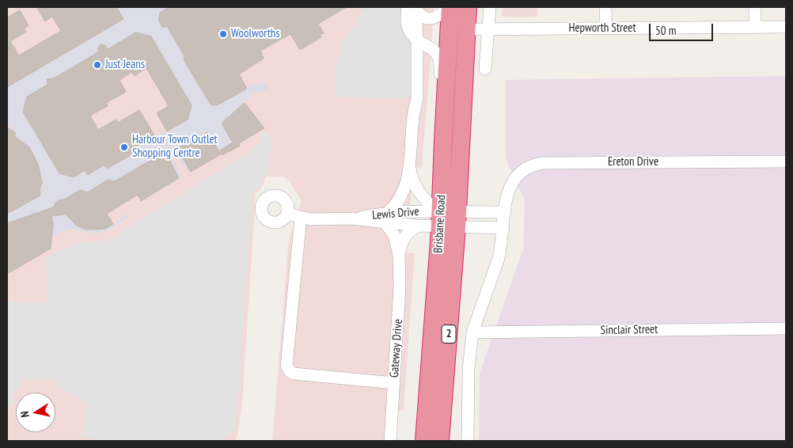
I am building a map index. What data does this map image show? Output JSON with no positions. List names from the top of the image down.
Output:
{
  "streets": {
    "highway": ["Brisbane Road", "2"],
    "street": [
      "Hepworth Street",
      "Ereton Drive",
      "Lewis Drive",
      "Sinclair Street",
      "Gateway Drive"
    ]
  },
  "crossings": [
    ["Hepworth Street", "Brisbane Road"],
    ["Ereton Drive", "Brisbane Road"],
    ["Lewis Drive", "Brisbane Road"],
    ["Lewis Drive", "Gateway Drive"]
  ],
  "places": ["Woolworths", "Just Jeans", "Harbour Town Outlet Shopping Centre"],
  "scale_bar": "50 m",
  "north": "left"
}
